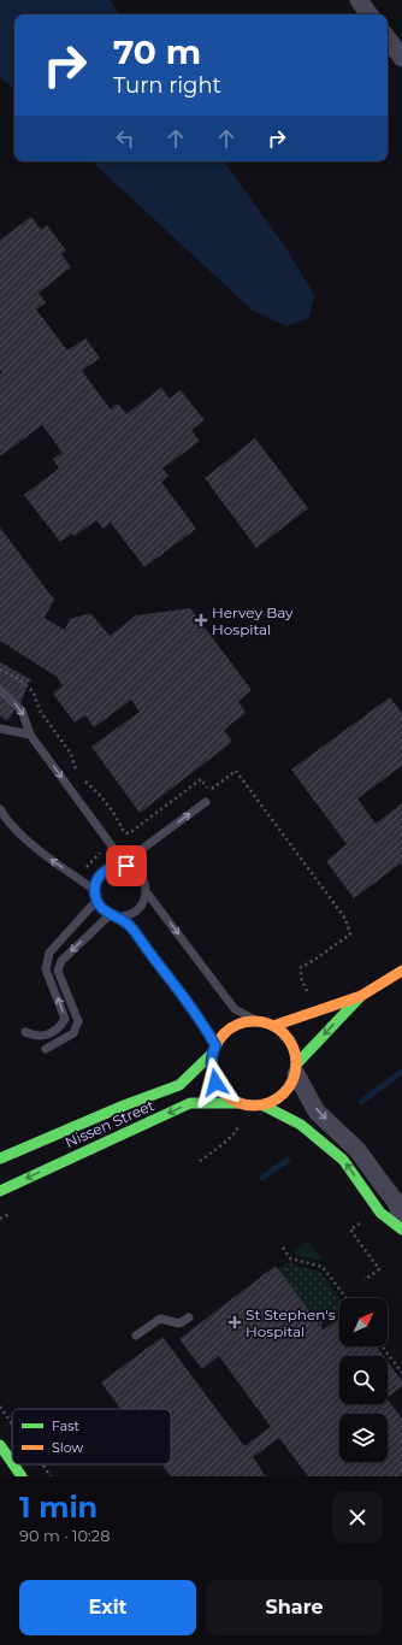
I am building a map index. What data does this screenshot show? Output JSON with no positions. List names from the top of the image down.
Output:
{
  "streets": {
    "street": ["Nissen Street"]
  },
  "places": {
    "health": ["Hervey Bay Hospital", "St Stephen's Hospital"]
  },
  "legend": ["Fast", "Slow"],
  "north": "top right",
  "page": {
    "turn": ["70 m", "Turn right"],
    "heading": ["1 min", "90 m · 10:28"],
    "buttons": ["Exit", "Share"]
  }
}
